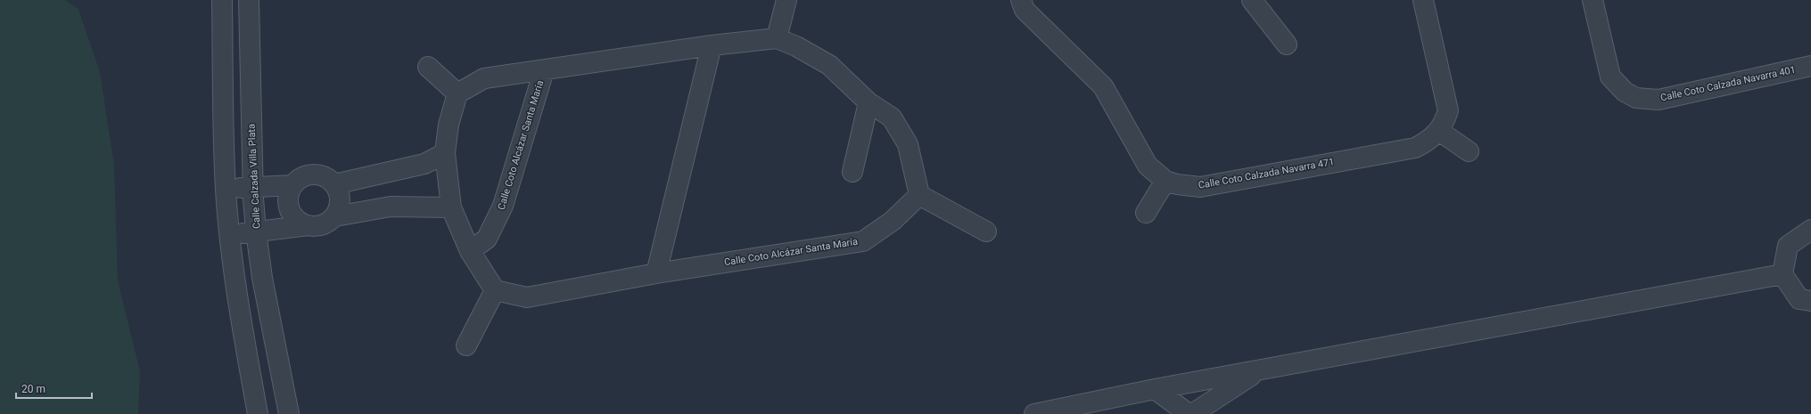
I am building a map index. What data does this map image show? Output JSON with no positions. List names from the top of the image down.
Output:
{
  "streets": {
    "street": [
      "Calle Coto Calzada Navarra 401",
      "Calle Coto Alcázar Santa María",
      "Calle Coto Calzada Navarra 471",
      "Calle Calzada Villa Plata"
    ]
  },
  "scale_bar": "20 m"
}
